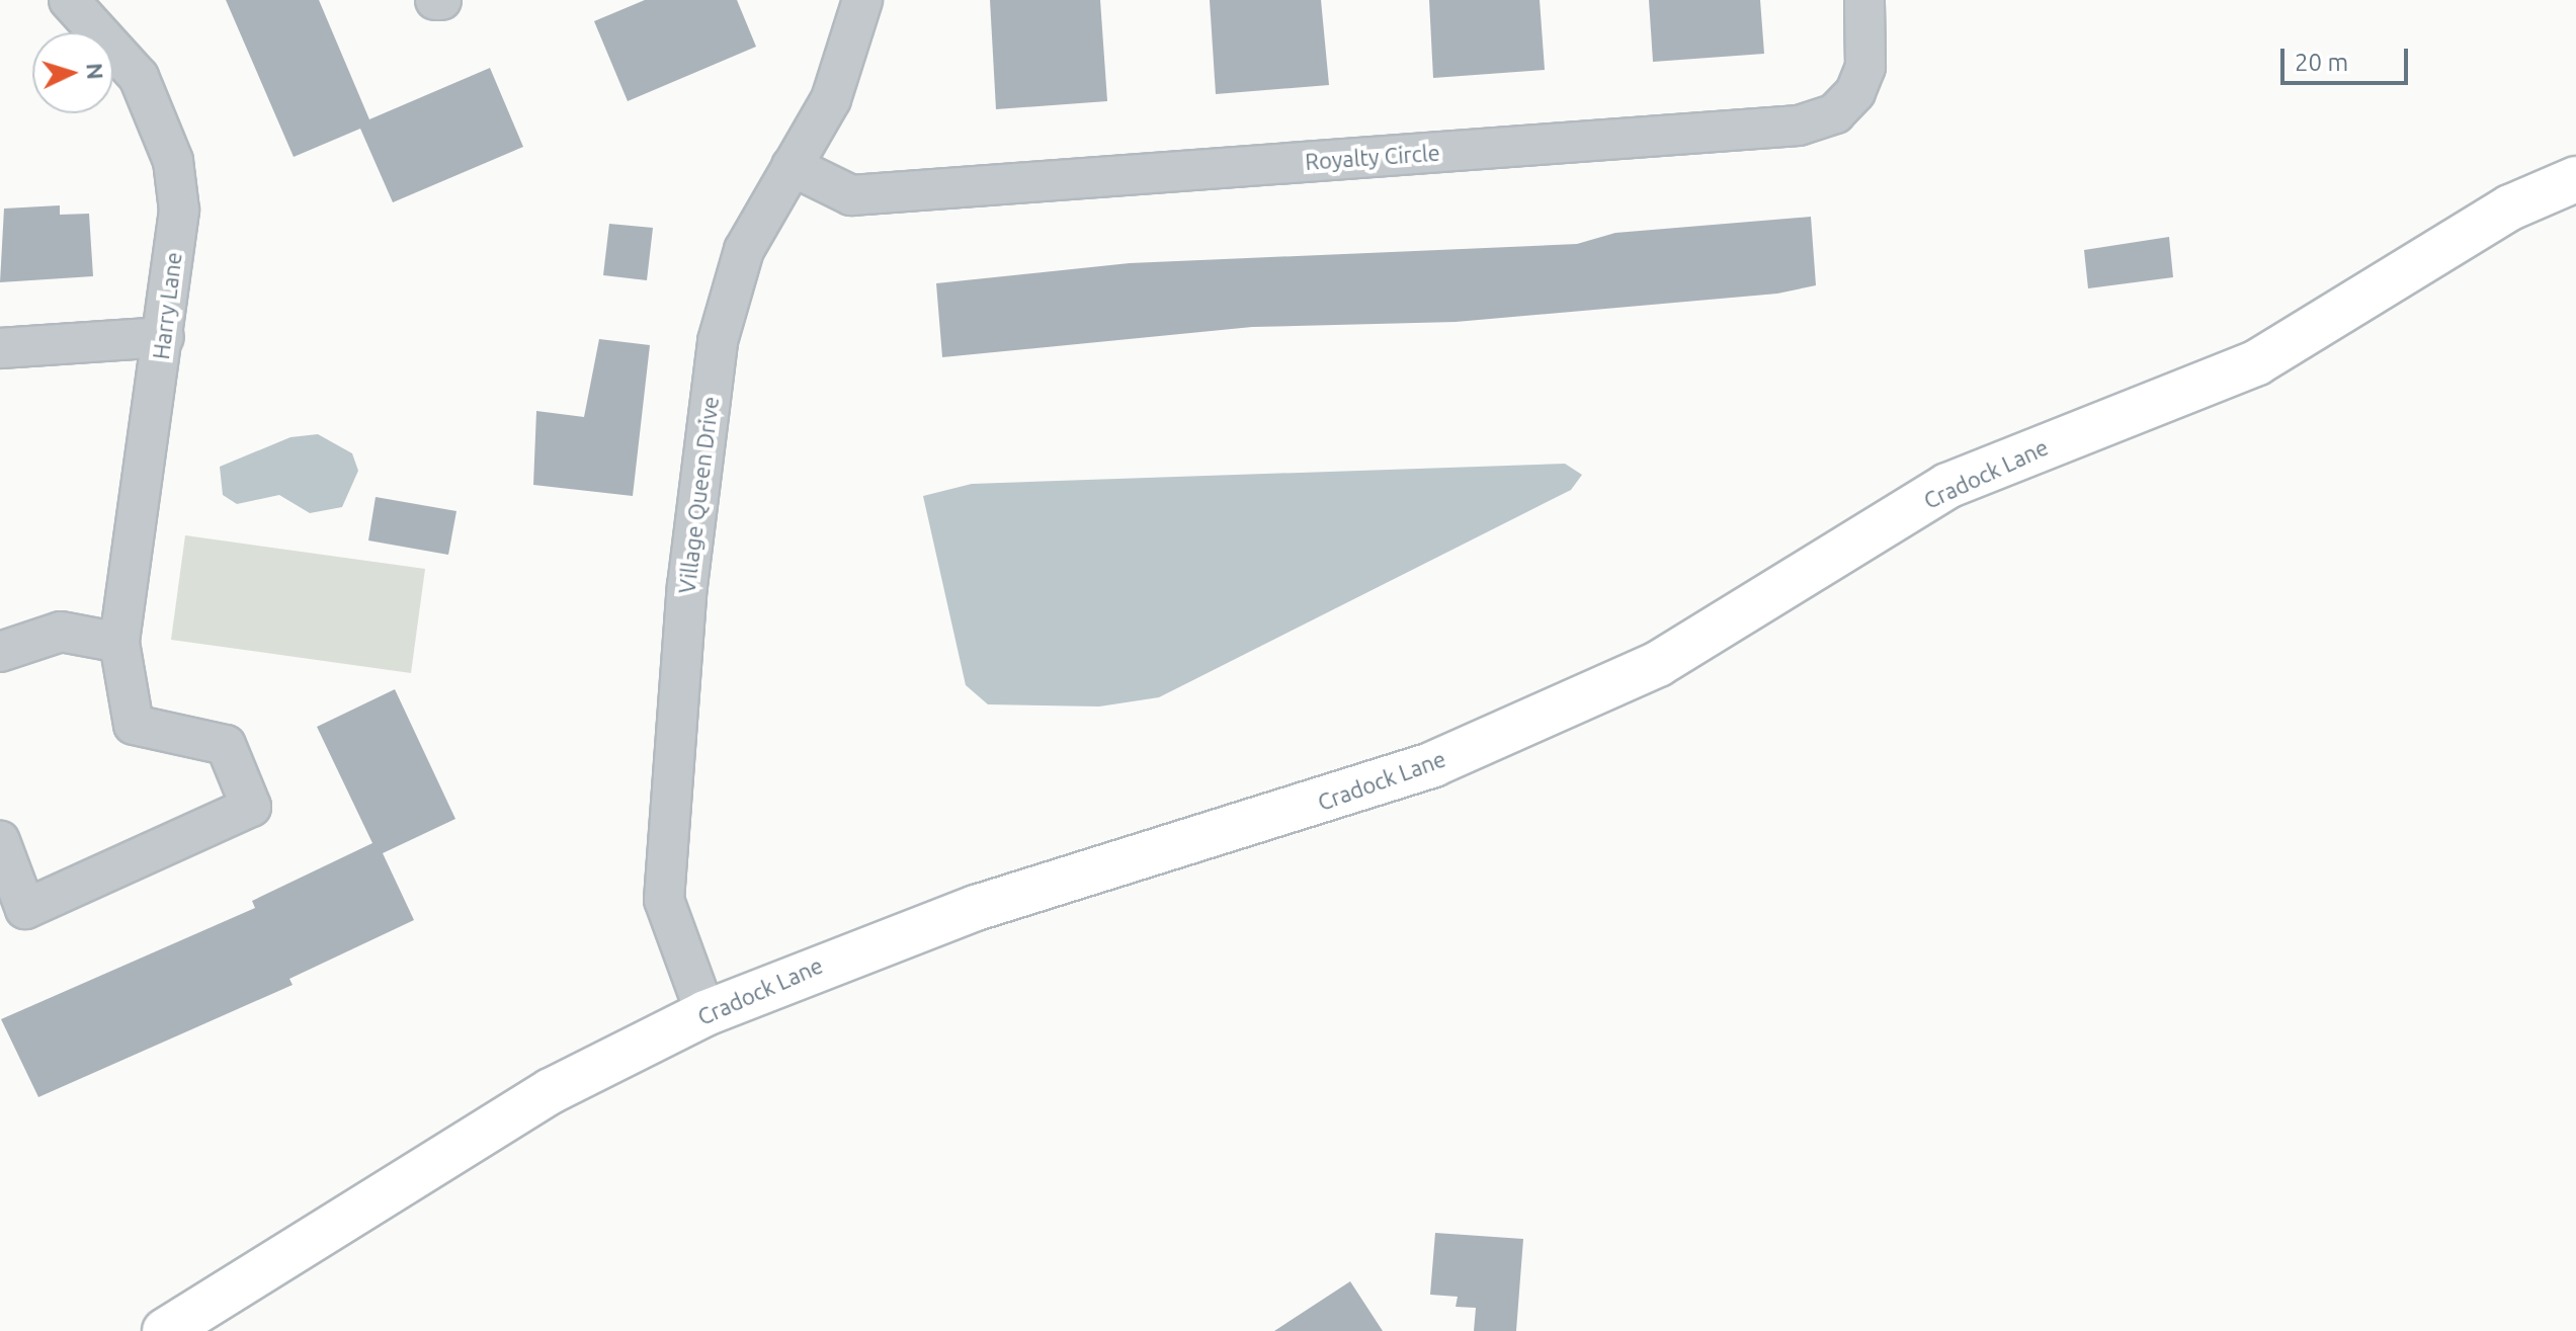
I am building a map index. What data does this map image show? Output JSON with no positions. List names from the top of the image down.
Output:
{
  "streets": {
    "street": [
      "Royalty Circle",
      "Harry Lane",
      "Cradock Lane",
      "Village Queen Drive"
    ]
  },
  "crossings": [
    ["Royalty Circle", "Village Queen Drive"],
    ["Cradock Lane", "Village Queen Drive"]
  ],
  "scale_bar": "20 m",
  "north": "right"
}
